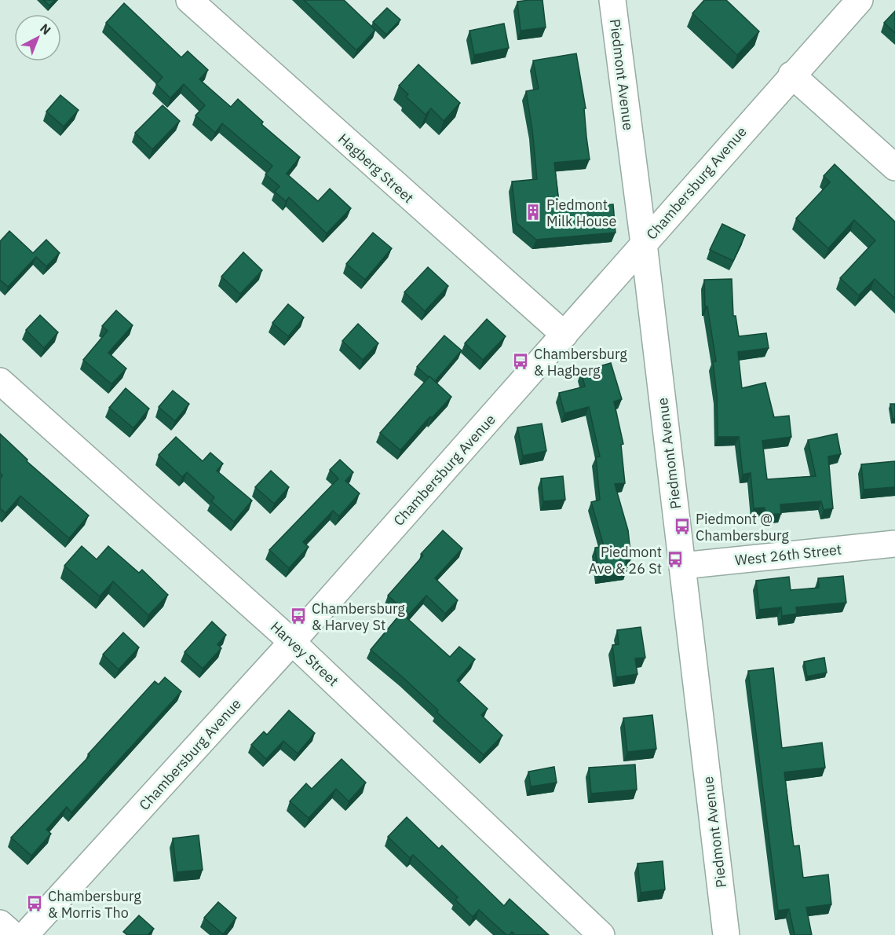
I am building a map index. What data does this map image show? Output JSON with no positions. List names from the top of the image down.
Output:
{
  "streets": {
    "street": [
      "Piedmont Avenue",
      "Hagberg Street",
      "Chambersburg Avenue",
      "West 26th Street",
      "Harvey Street"
    ]
  },
  "crossings": [
    ["Piedmont Avenue", "Chambersburg Avenue"],
    ["Piedmont Avenue", "West 26th Street"],
    ["Hagberg Street", "Chambersburg Avenue"],
    ["Chambersburg Avenue", "Harvey Street"]
  ],
  "places": {
    "building": ["Piedmont Milk House"],
    "bus stop": [
      "Chambersburg & Hagberg",
      "Piedmont @ Chambersburg",
      "Piedmont Ave & 26 St",
      "Chambersburg & Harvey St",
      "Chambersburg & Morris Tho"
    ]
  },
  "north": "top right"
}
